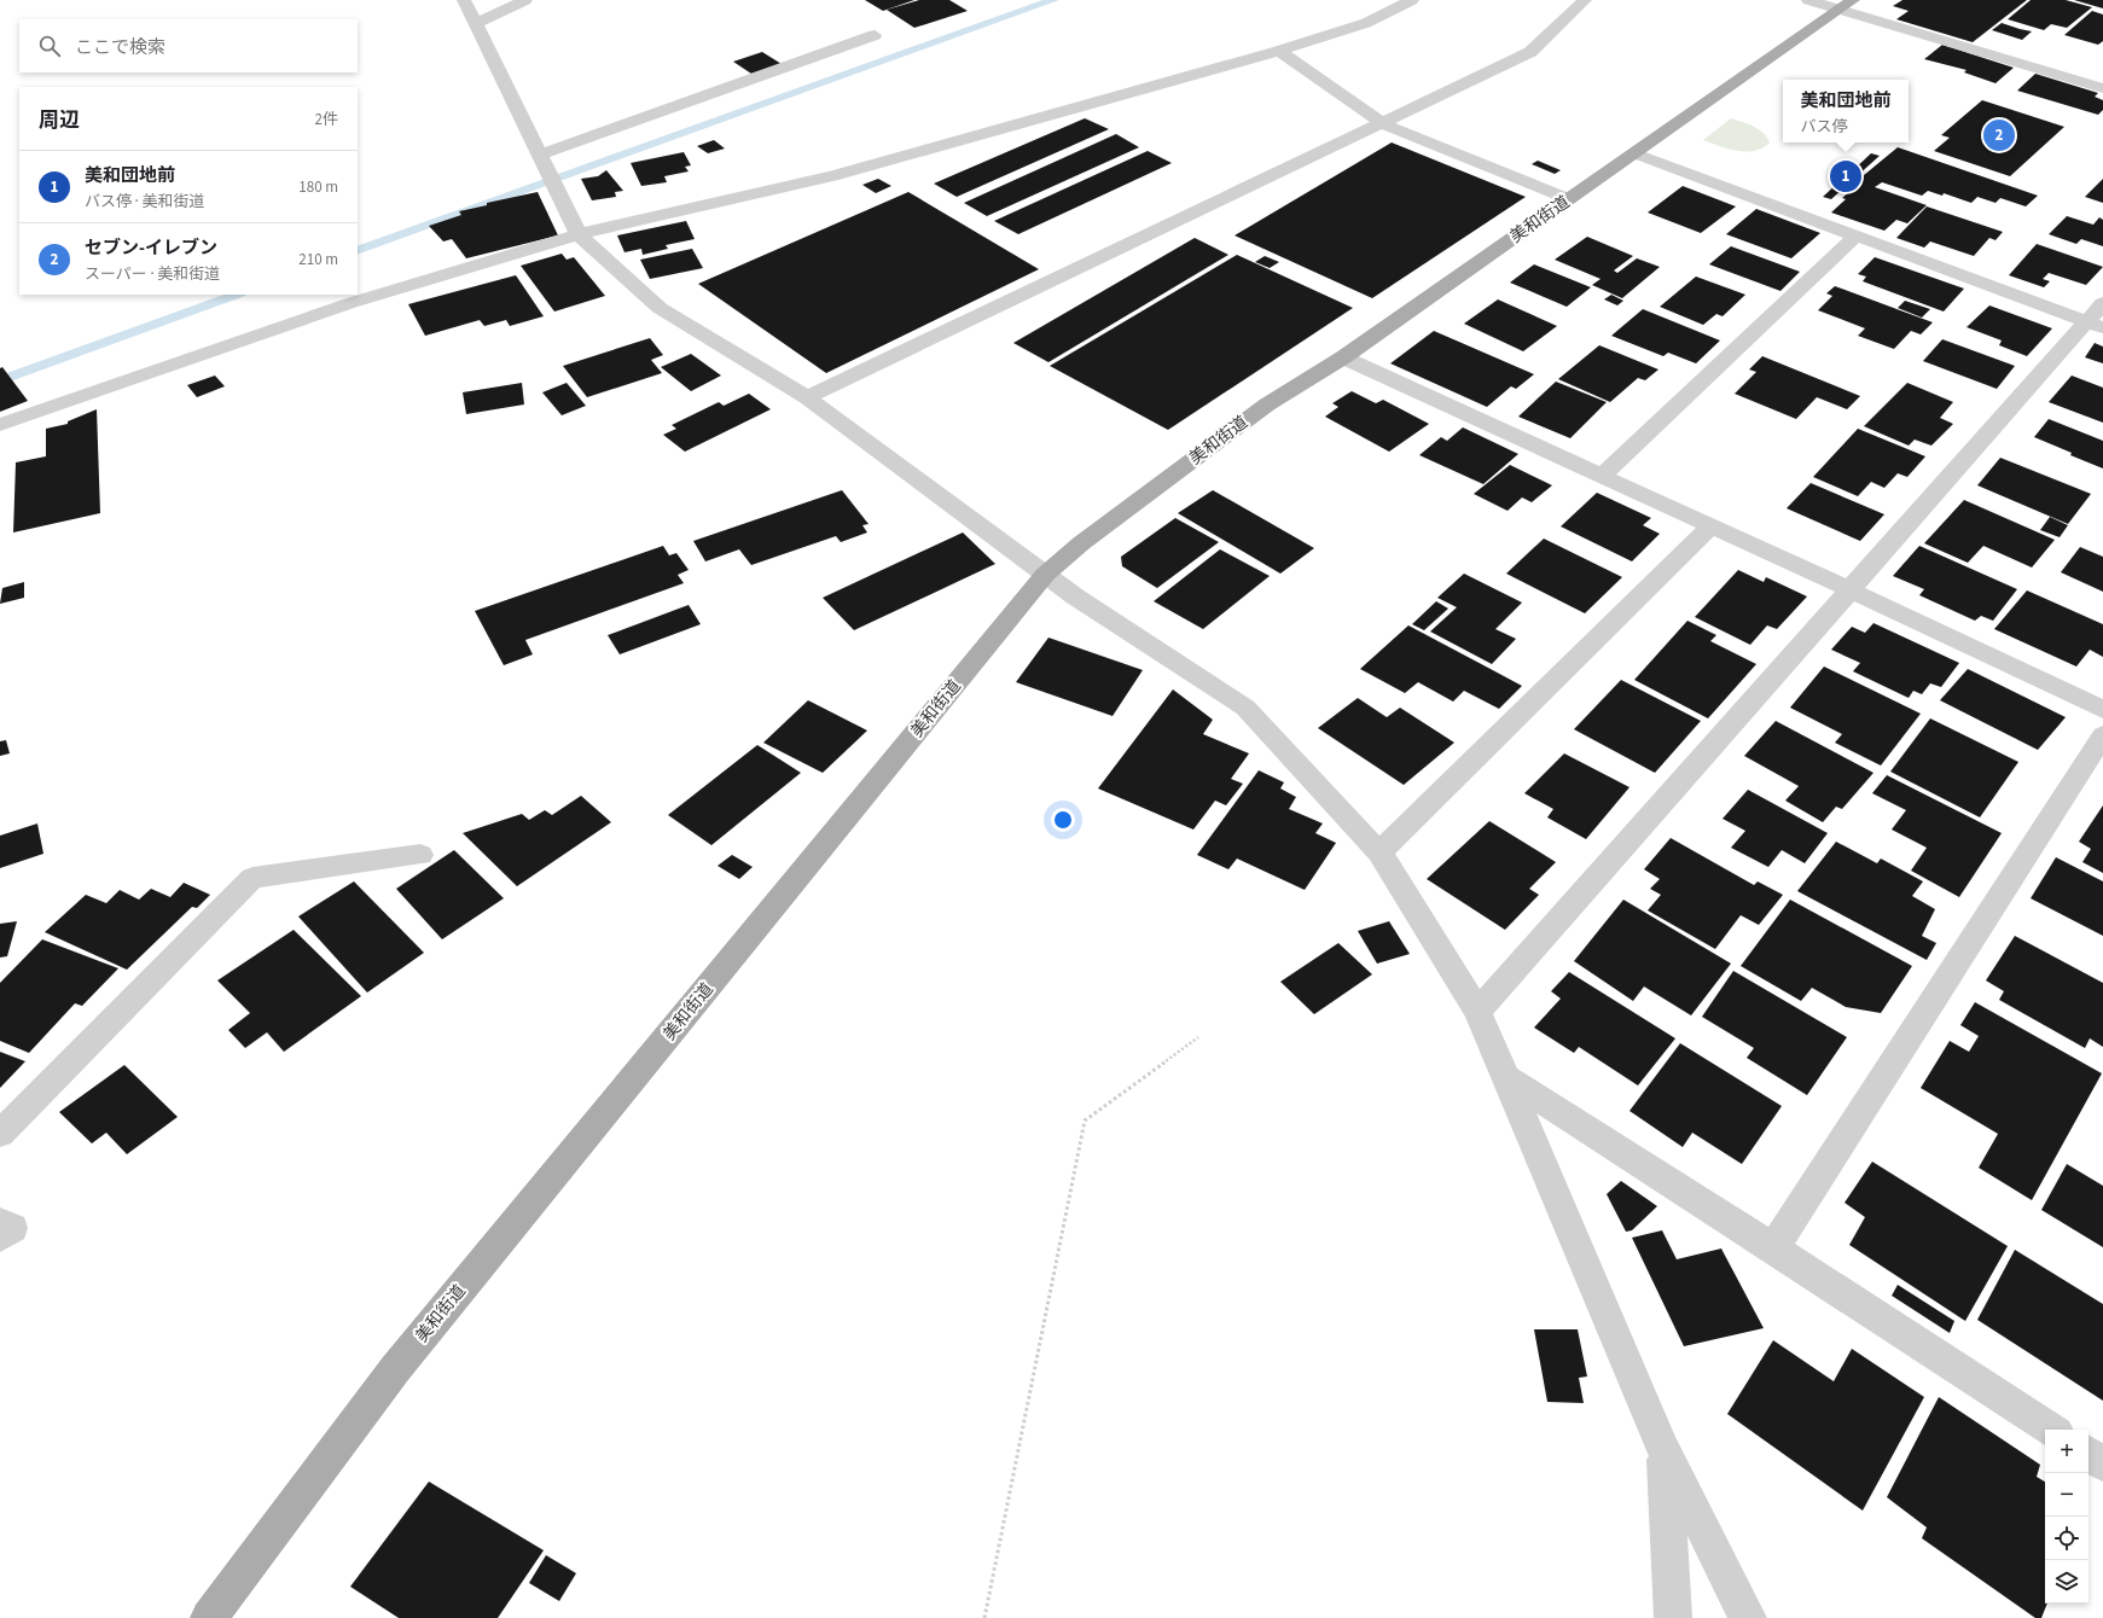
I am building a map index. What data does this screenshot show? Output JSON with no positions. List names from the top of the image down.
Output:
{
  "streets": {
    "main road": ["美和街道"]
  },
  "page": {
    "search": "ここで検索",
    "popup": ["美和団地前", "バス停"],
    "heading": ["周辺", "2件"],
    "pins": ["2", "1"],
    "list": [
      {
        "mark": "1",
        "name": "美和団地前",
        "note": "バス停 · 美和街道",
        "value": "180 m"
      },
      {
        "mark": "2",
        "name": "セブン-イレブン",
        "note": "スーパー · 美和街道",
        "value": "210 m"
      }
    ],
    "map_buttons": ["+", "−"]
  }
}
